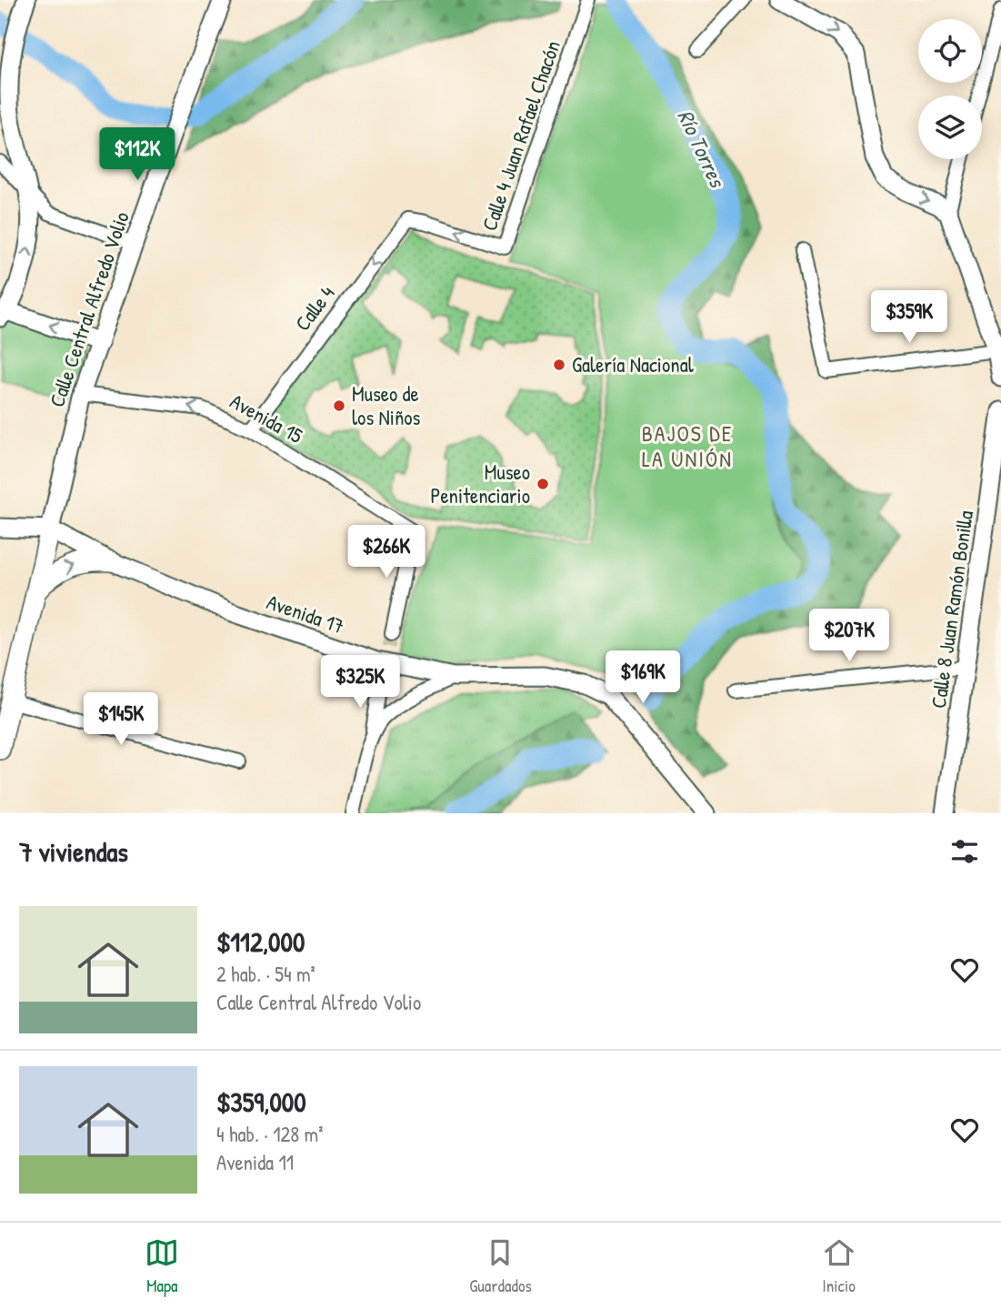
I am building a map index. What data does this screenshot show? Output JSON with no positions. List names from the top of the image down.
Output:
{
  "streets": {
    "street": [
      "Calle 4 Juan Rafael Chacón",
      "Calle 4",
      "Calle Central Alfredo Volio",
      "Avenida 15",
      "Calle 8 Juan Ramón Bonilla",
      "Avenida 17"
    ]
  },
  "crossings": [
    ["Calle 4 Juan Rafael Chacón", "Calle 4"],
    ["Calle 4", "Avenida 15"],
    ["Calle Central Alfredo Volio", "Avenida 15"],
    ["Calle Central Alfredo Volio", "Avenida 17"]
  ],
  "one_way": ["Calle 4", "Avenida 15"],
  "districts": ["BAJOS DE LA UNIÓN"],
  "water": ["Río Torres"],
  "places": ["Galería Nacional", "Museo de los Niños", "Museo Penitenciario"],
  "page": {
    "price": [
      "$112K",
      "$359K",
      "$266K",
      "$207K",
      "$169K",
      "$325K",
      "$145K"
    ],
    "heading": "7 viviendas",
    "list": [
      {
        "name": "$112,000",
        "note": "2 hab. · 54 m² · Calle Central Alfredo Volio"
      },
      {
        "name": "$359,000",
        "note": "4 hab. · 128 m² · Avenida 11"
      }
    ],
    "tabs": ["Mapa", "Guardados", "Inicio"]
  }
}
